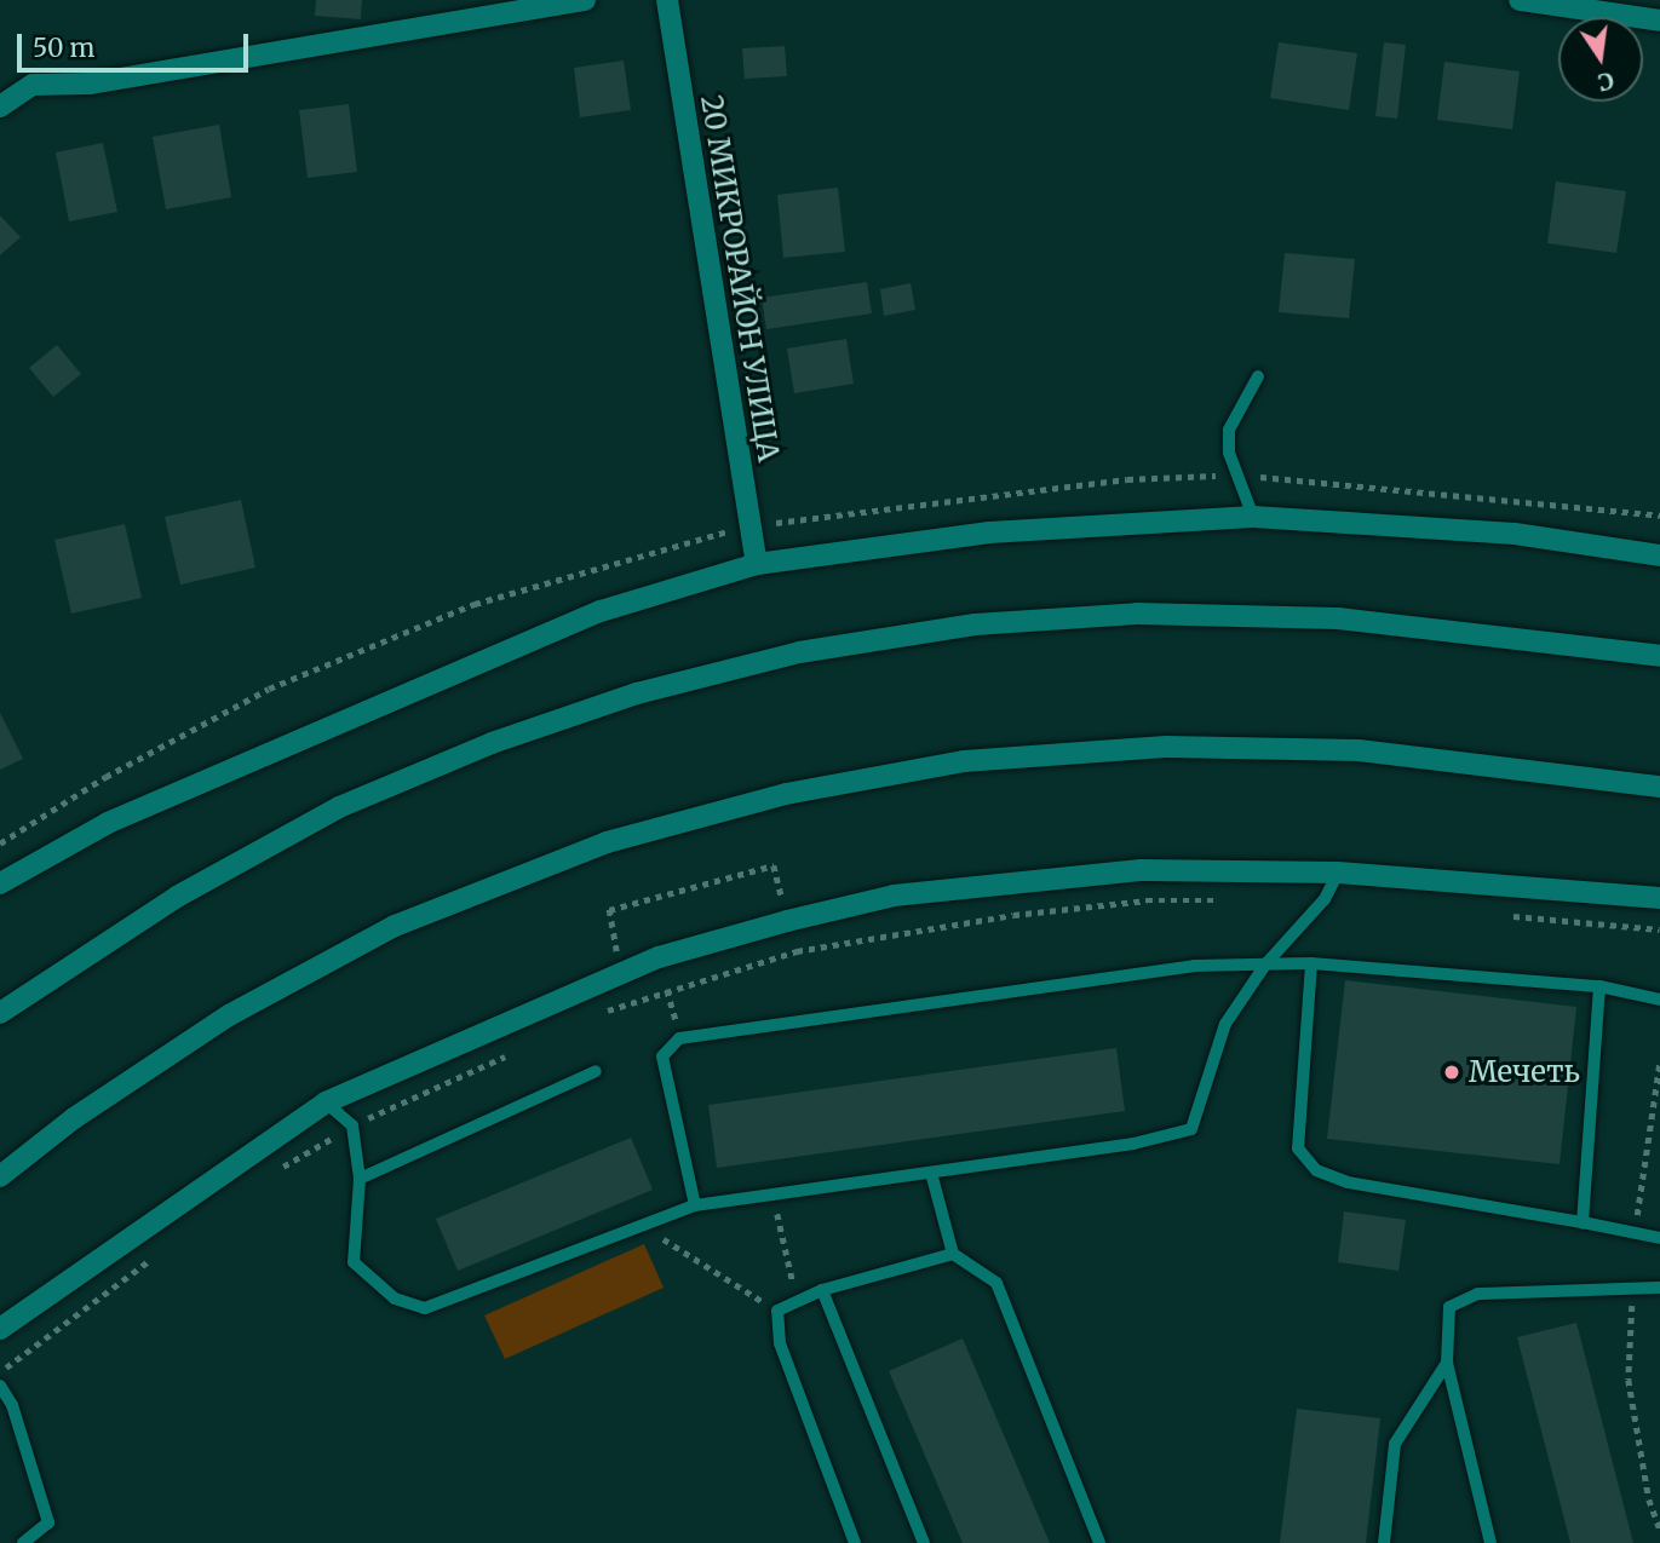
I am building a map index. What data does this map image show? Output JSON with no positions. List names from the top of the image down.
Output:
{
  "streets": {
    "street": ["20 МИКРОРАЙОН УЛИЦА"]
  },
  "places": ["Мечеть"],
  "scale_bar": "50 m",
  "north": "bottom"
}
